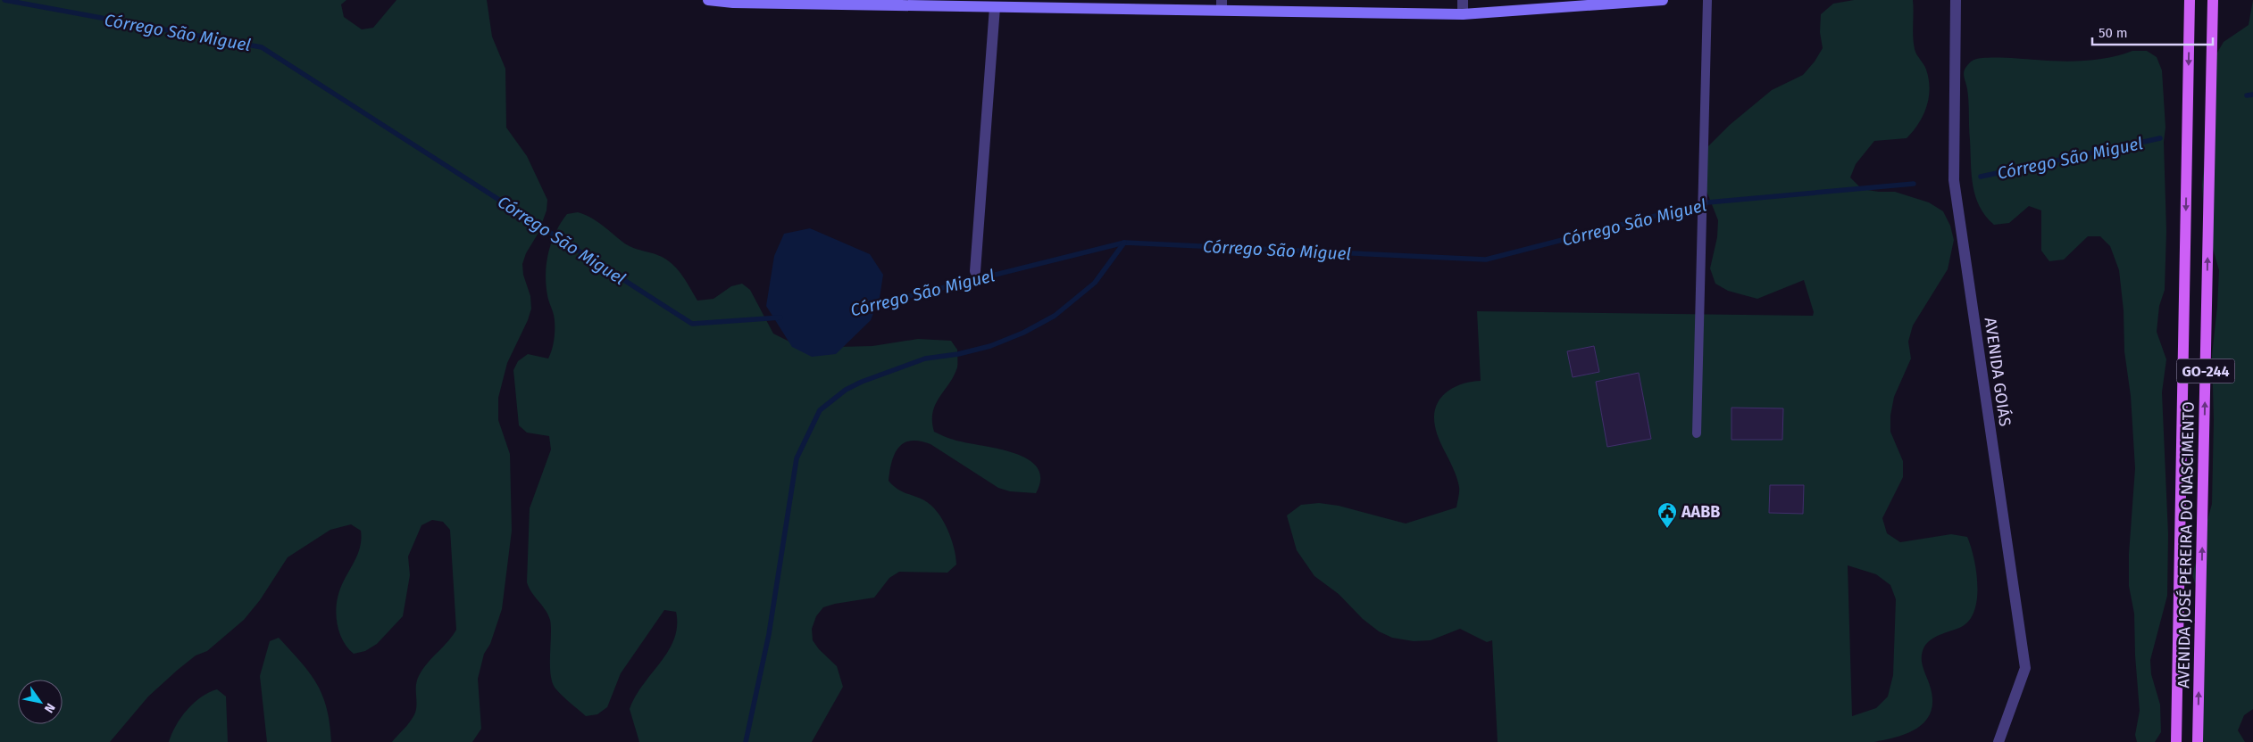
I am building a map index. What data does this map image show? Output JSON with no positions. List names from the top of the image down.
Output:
{
  "streets": {
    "main road": ["GO-244", "AVENIDA JOSÉ PEREIRA DO NASCIMENTO"],
    "street": ["AVENIDA GOIÁS"]
  },
  "water": ["Córrego São Miguel"],
  "places": {
    "public building": ["AABB"]
  },
  "scale_bar": "50 m",
  "north": "bottom right"
}
